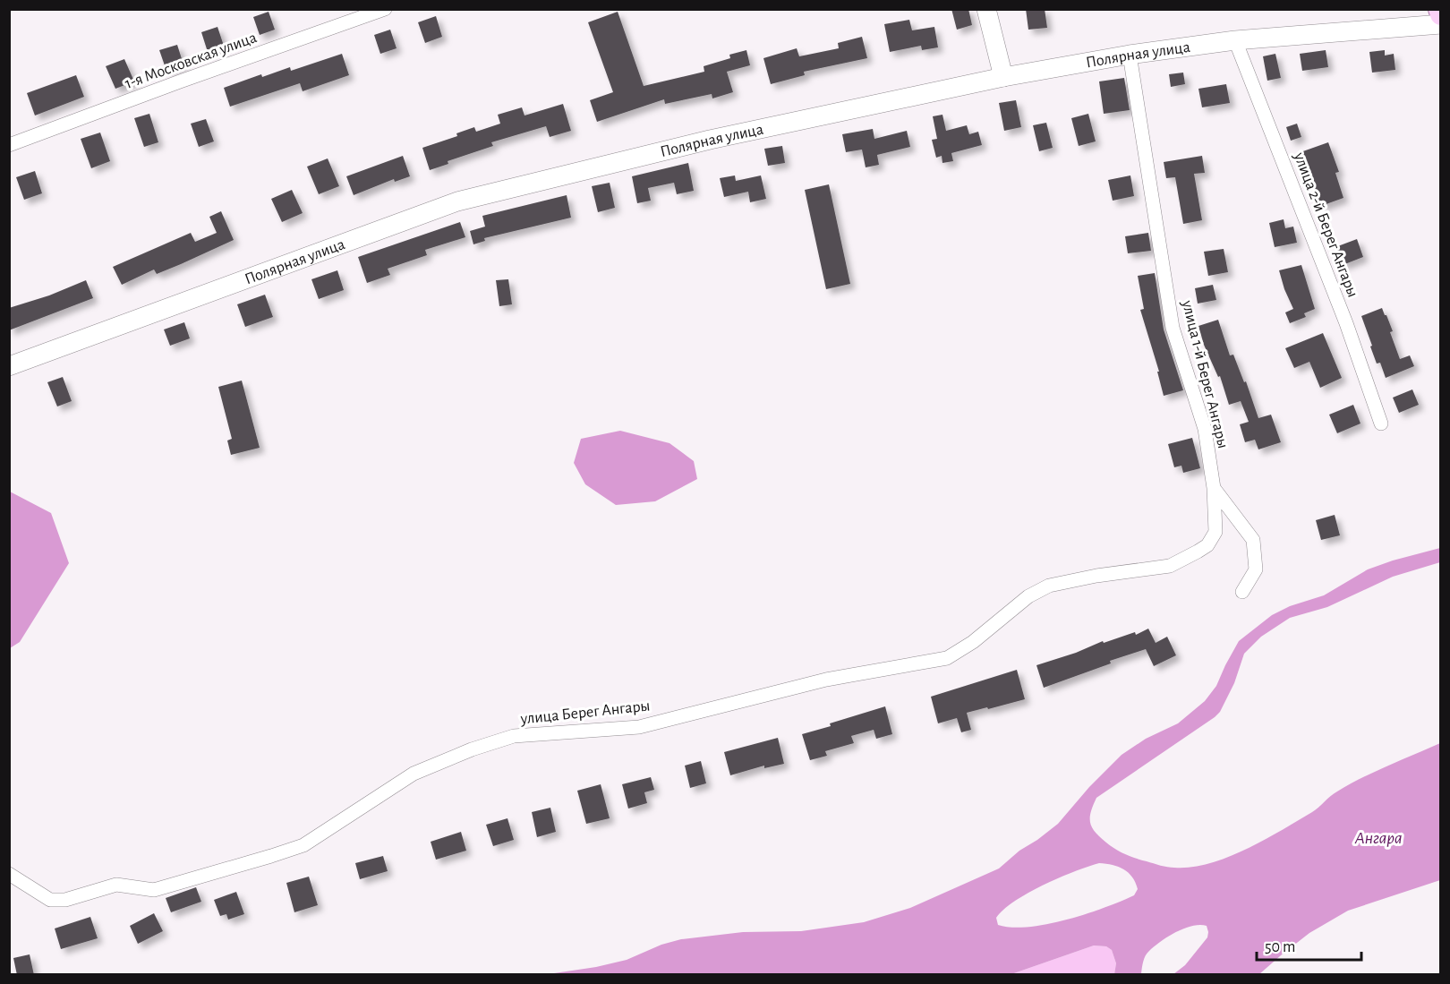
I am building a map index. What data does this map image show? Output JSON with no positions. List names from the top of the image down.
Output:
{
  "streets": {
    "main road": ["Полярная улица"],
    "street": [
      "1-я Московская улица",
      "улица 2-й Берег Ангары",
      "улица 1-й Берег Ангары",
      "улица Берег Ангары"
    ]
  },
  "crossings": [
    ["Полярная улица", "улица 2-й Берег Ангары"],
    ["Полярная улица", "улица 1-й Берег Ангары"],
    ["улица 1-й Берег Ангары", "улица Берег Ангары"]
  ],
  "water": ["Ангара"],
  "scale_bar": "50 m"
}
